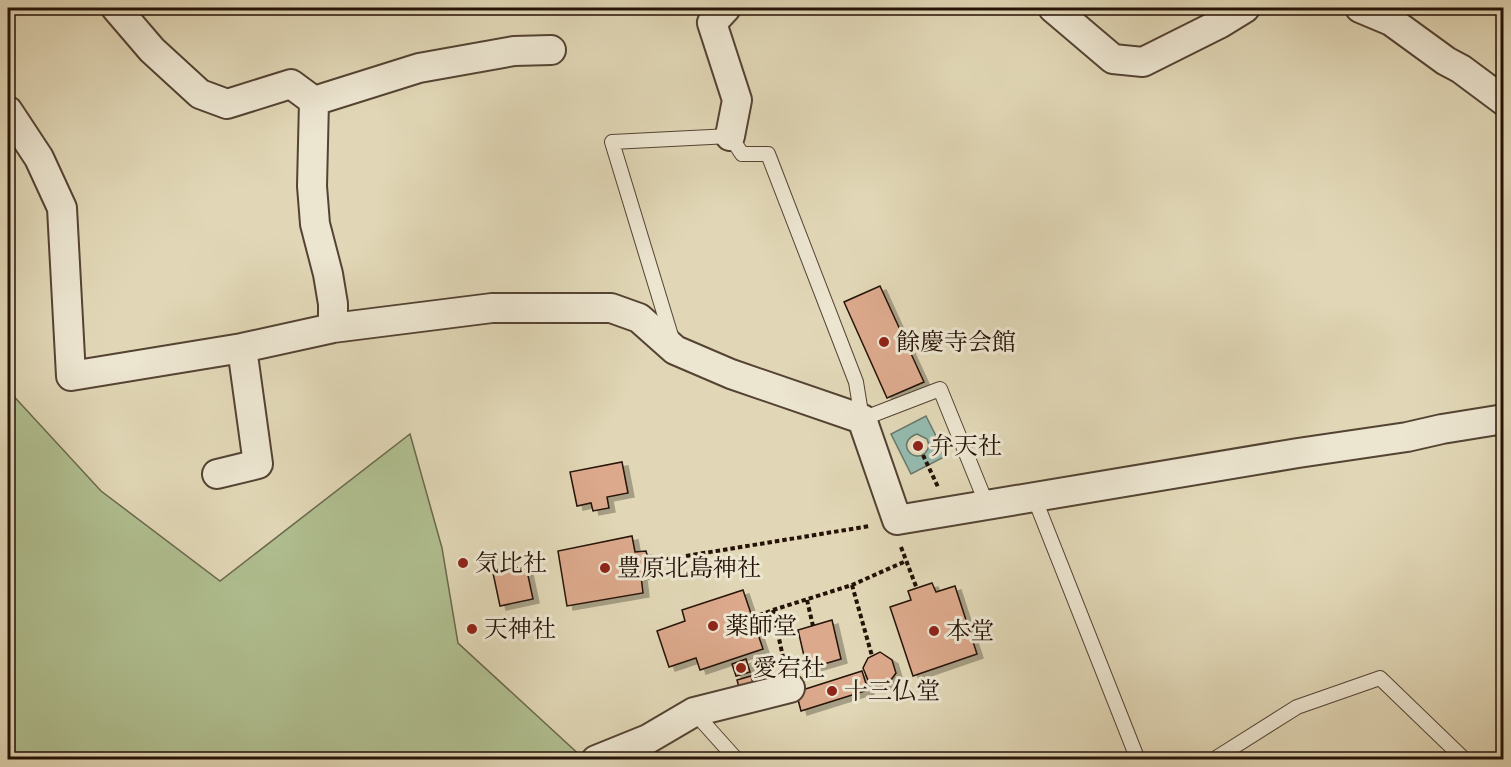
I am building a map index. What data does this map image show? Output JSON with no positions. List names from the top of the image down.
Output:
{
  "places": [
    "餘慶寺会館",
    "弁天社",
    "気比社",
    "豊原北島神社",
    "薬師堂",
    "天神社",
    "本堂",
    "愛宕社",
    "十三仏堂"
  ]
}
